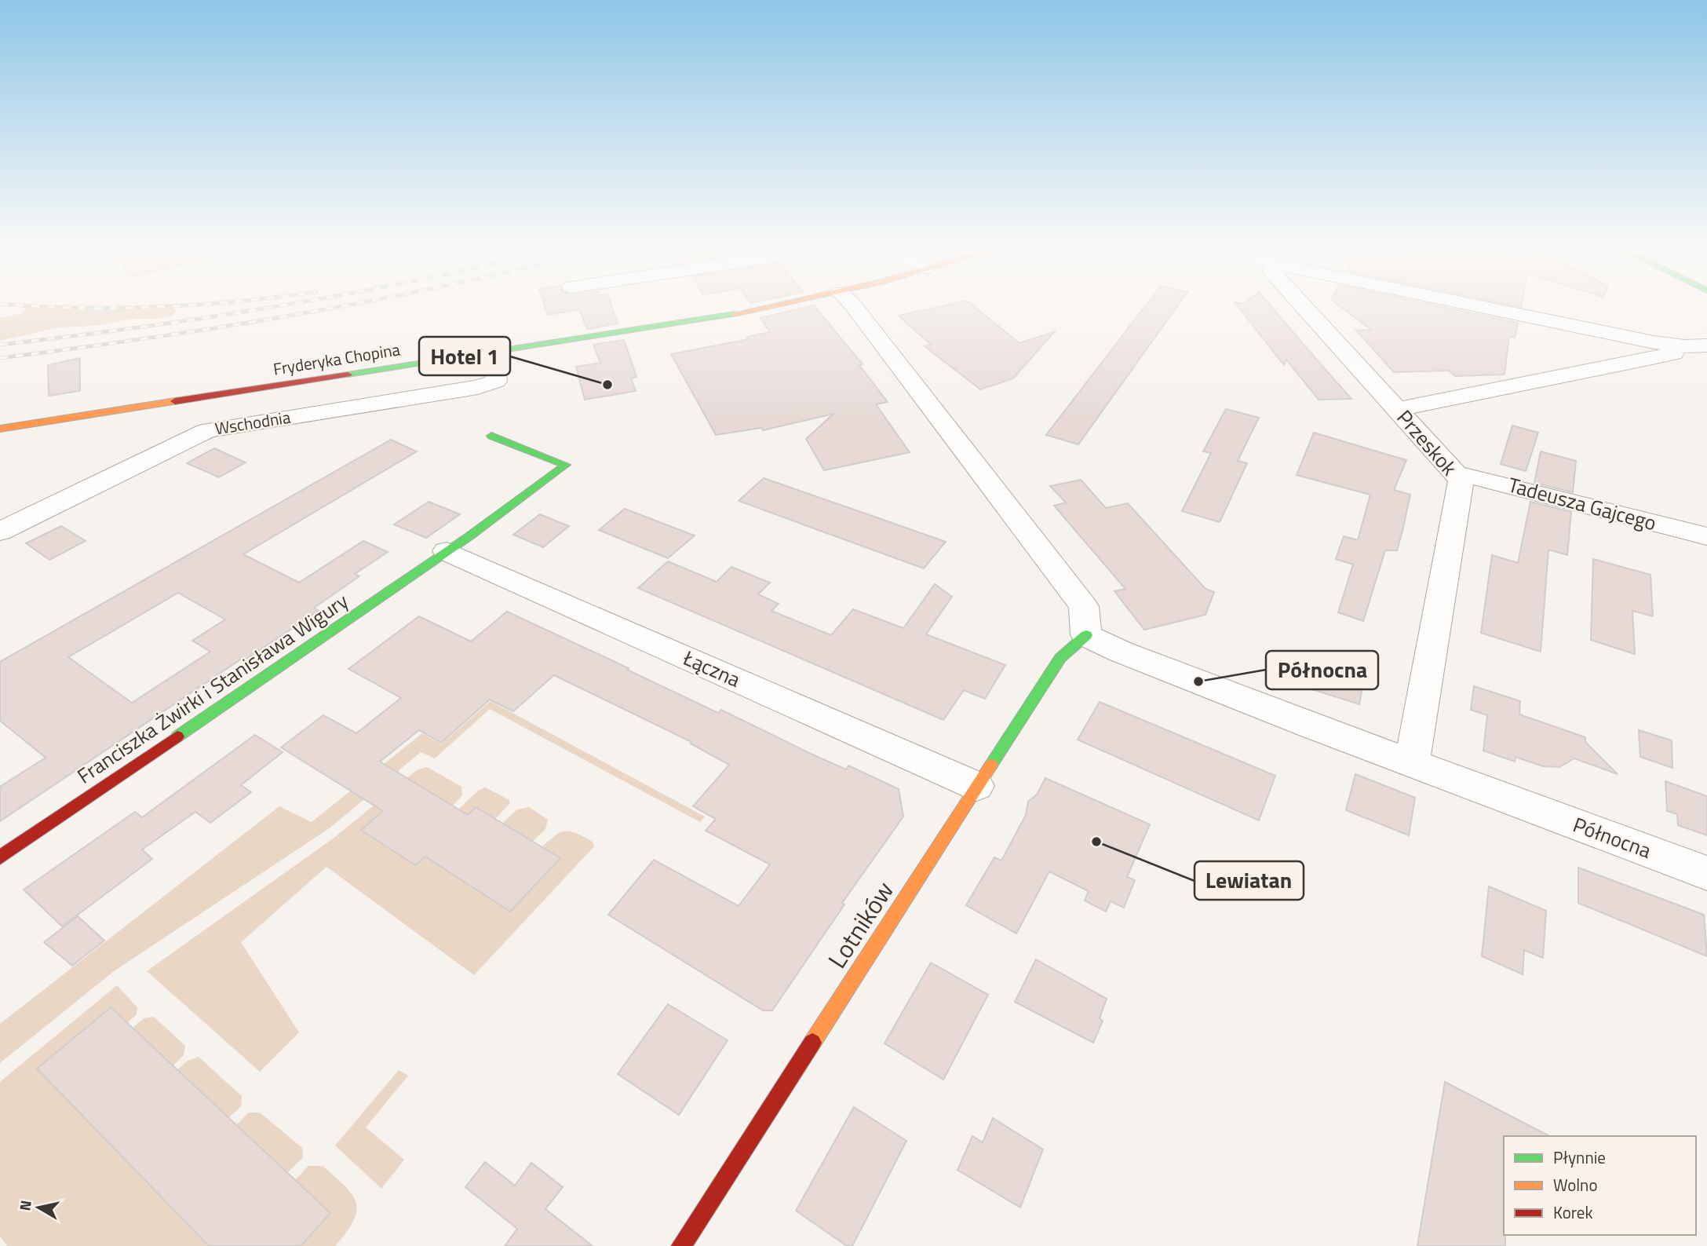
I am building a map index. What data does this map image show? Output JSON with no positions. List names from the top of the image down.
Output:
{
  "streets": {
    "street": [
      "Fryderyka Chopina",
      "Wschodnia",
      "Przeskok",
      "Tadeusza Gajcego",
      "Łączna",
      "Franciszka Żwirki i Stanisława Wigury",
      "Północna",
      "Lotników"
    ]
  },
  "crossings": [
    ["Fryderyka Chopina", "Wschodnia"],
    ["Przeskok", "Tadeusza Gajcego"],
    ["Przeskok", "Północna"],
    ["Łączna", "Franciszka Żwirki i Stanisława Wigury"],
    ["Łączna", "Lotników"],
    ["Północna", "Lotników"]
  ],
  "places": ["Hotel 1", "Północna", "Lewiatan"],
  "legend": ["Płynnie", "Wolno", "Korek"],
  "north": "left"
}
